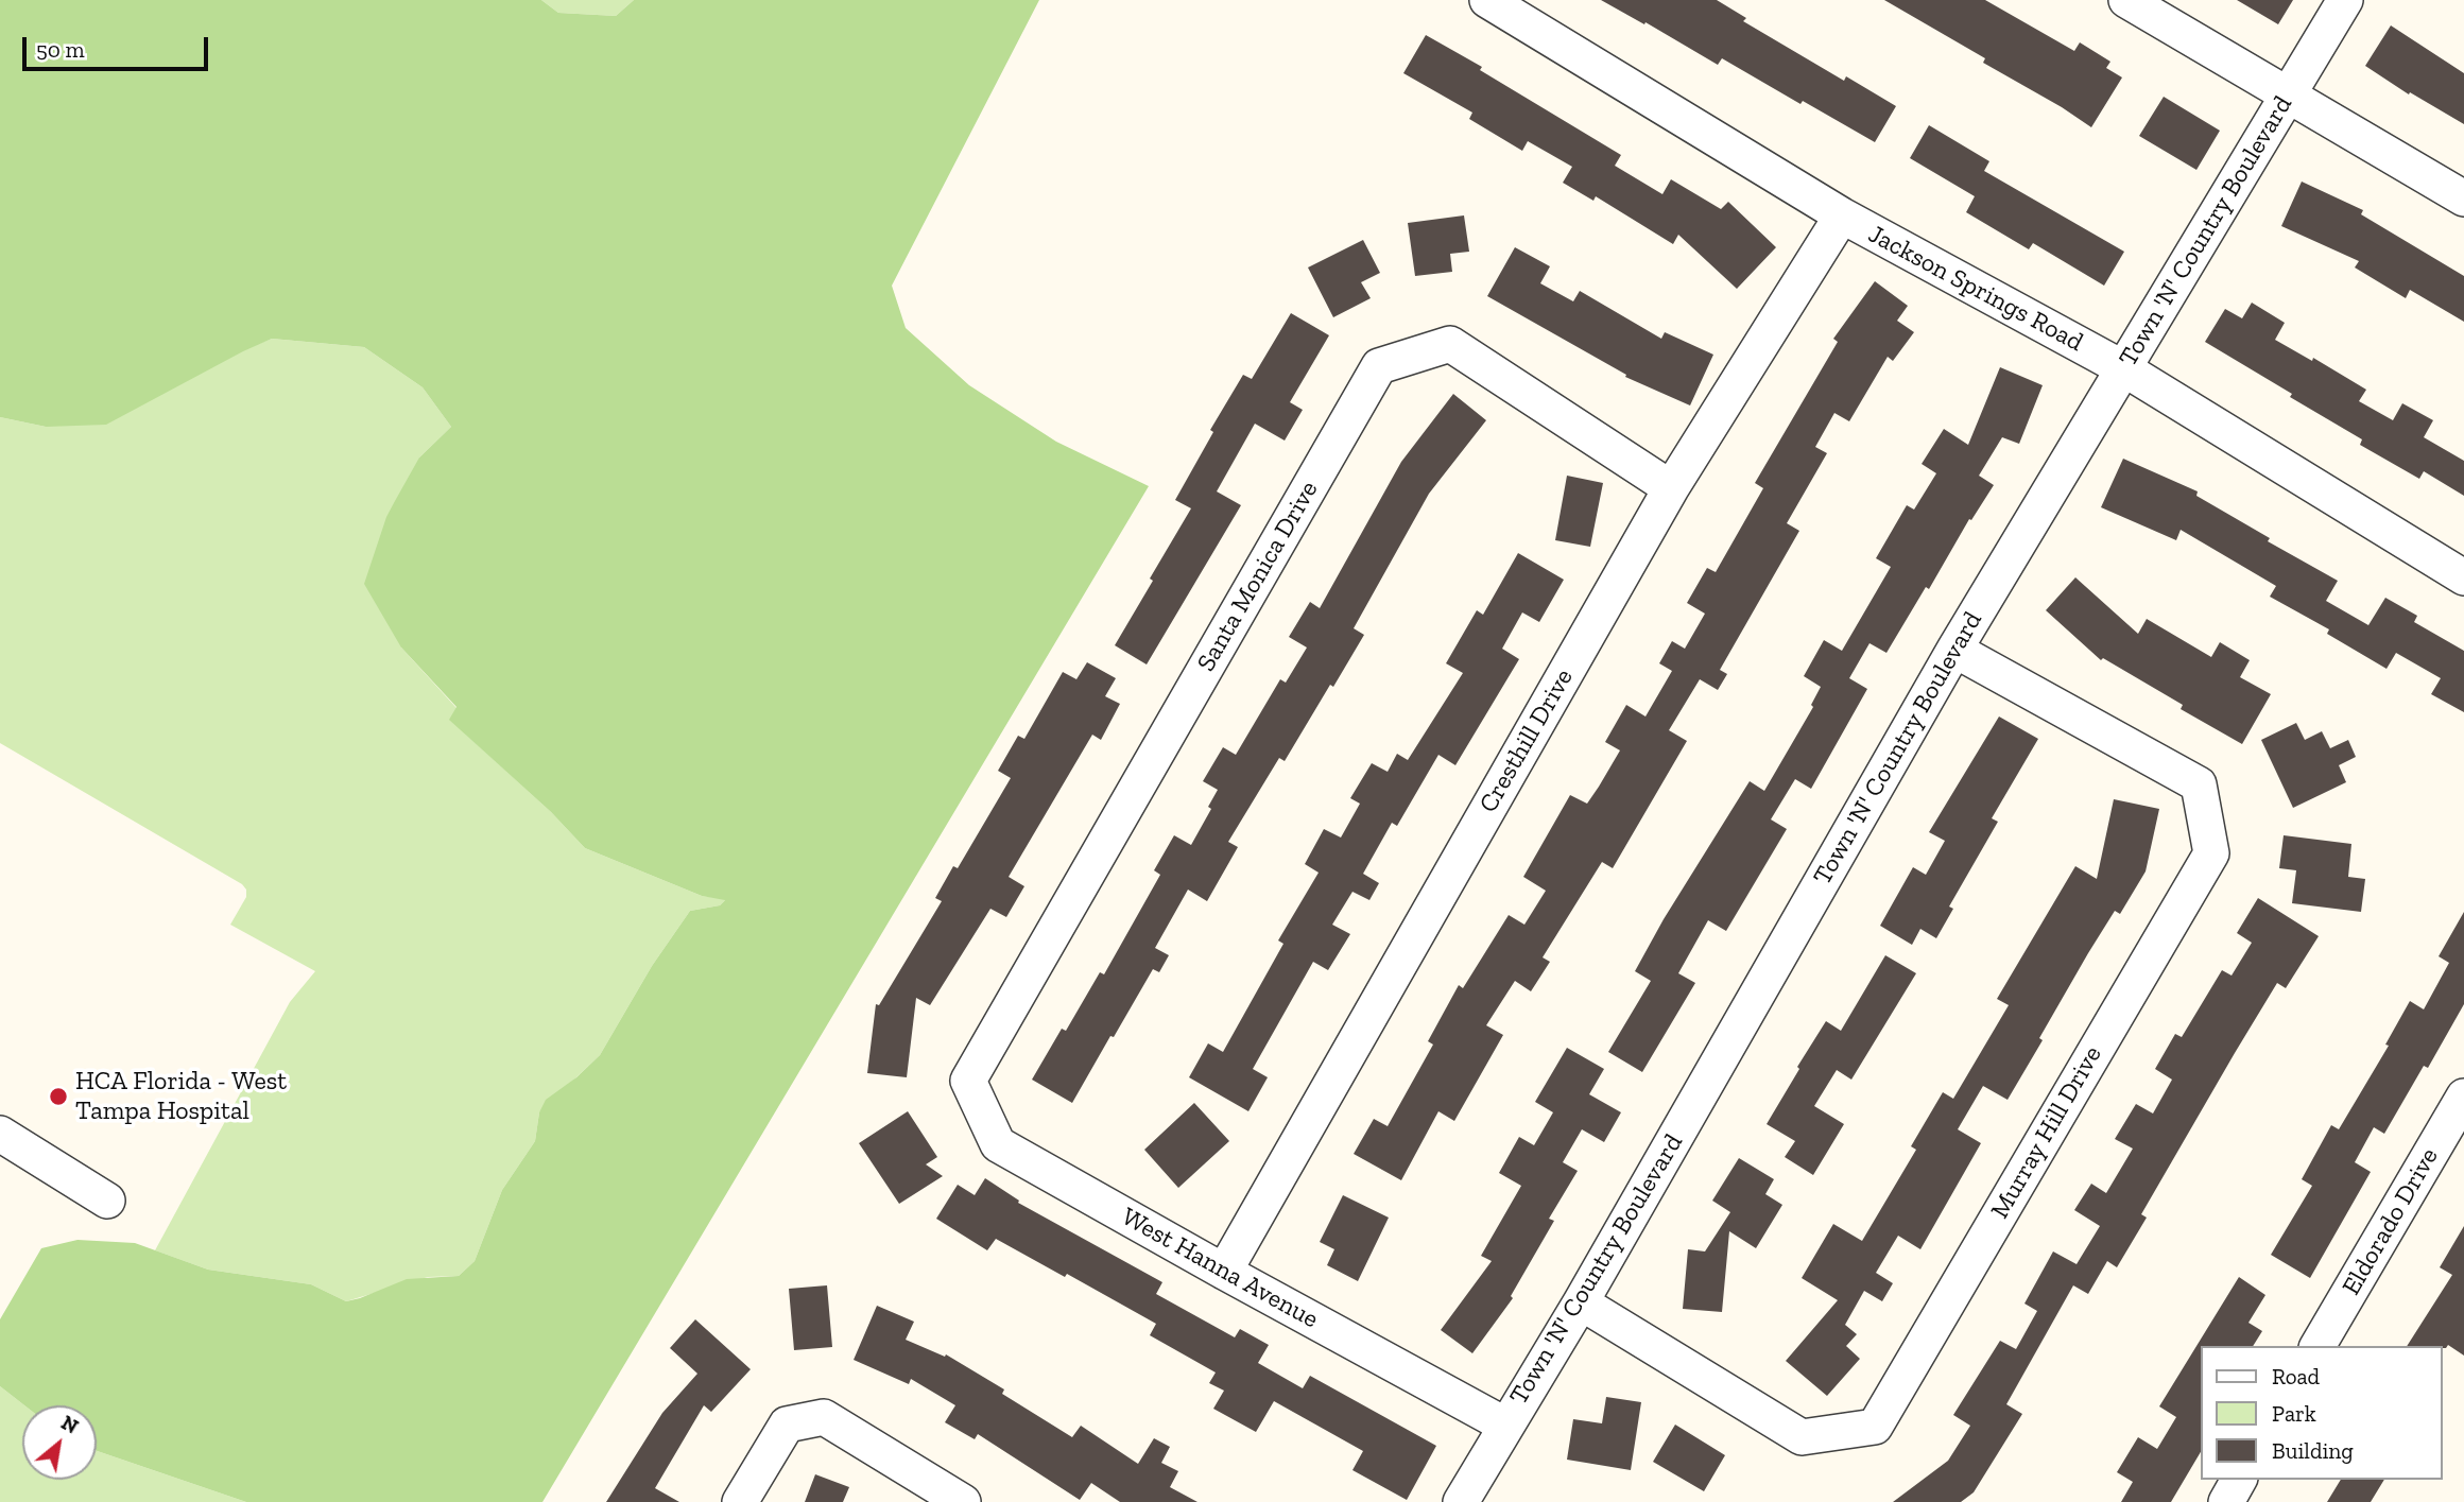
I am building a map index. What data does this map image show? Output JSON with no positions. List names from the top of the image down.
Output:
{
  "streets": {
    "street": [
      "Town 'N' Country Boulevard",
      "Jackson Springs Road",
      "Santa Monica Drive",
      "Cresthill Drive",
      "Murray Hill Drive",
      "Eldorado Drive",
      "West Hanna Avenue"
    ]
  },
  "crossings": [
    ["Town 'N' Country Boulevard", "Jackson Springs Road"],
    ["Town 'N' Country Boulevard", "Murray Hill Drive"],
    ["Town 'N' Country Boulevard", "West Hanna Avenue"],
    ["Jackson Springs Road", "Cresthill Drive"],
    ["Santa Monica Drive", "Cresthill Drive"],
    ["Santa Monica Drive", "West Hanna Avenue"],
    ["Cresthill Drive", "West Hanna Avenue"]
  ],
  "places": ["HCA Florida - West Tampa Hospital"],
  "legend": ["Road", "Park", "Building"],
  "scale_bar": "50 m",
  "north": "top right"
}
